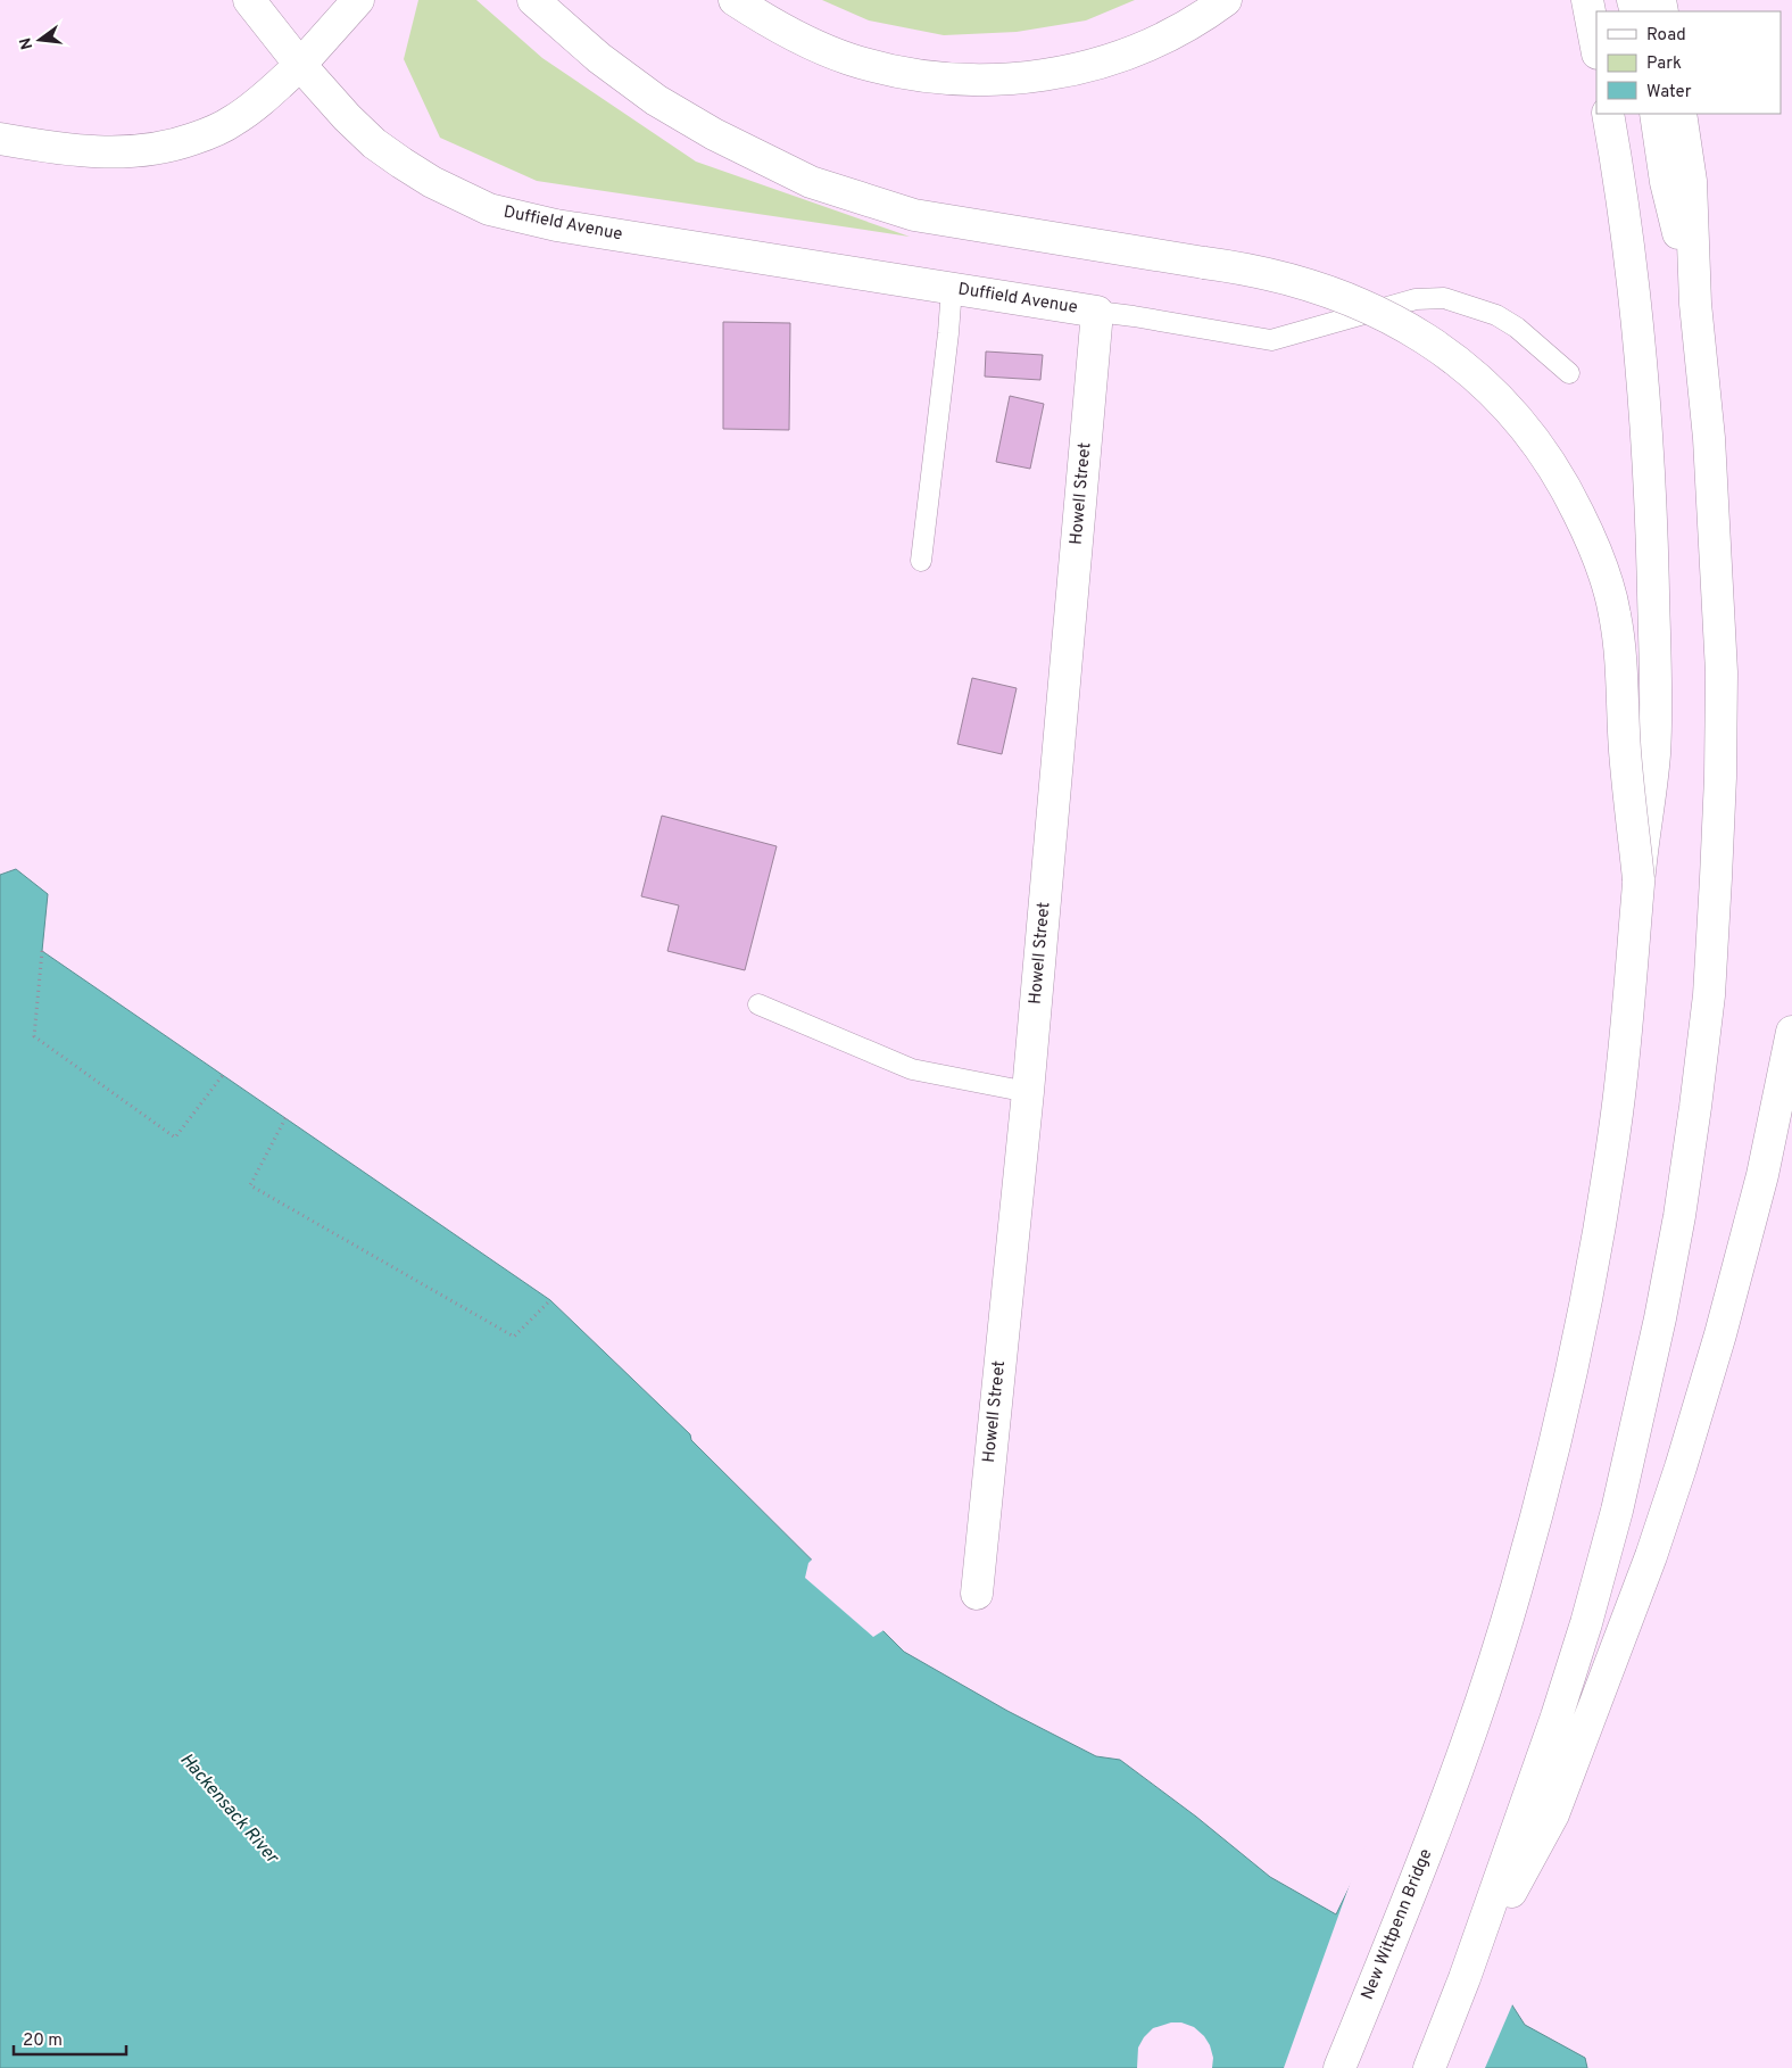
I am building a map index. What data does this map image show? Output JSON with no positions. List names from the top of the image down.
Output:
{
  "streets": {
    "main road": ["Duffield Avenue", "Howell Street", "New Wittpenn Bridge"]
  },
  "crossings": [
    ["Duffield Avenue", "Howell Street"]
  ],
  "water": ["Hackensack River"],
  "legend": ["Road", "Park", "Water"],
  "scale_bar": "20 m",
  "north": "left"
}
